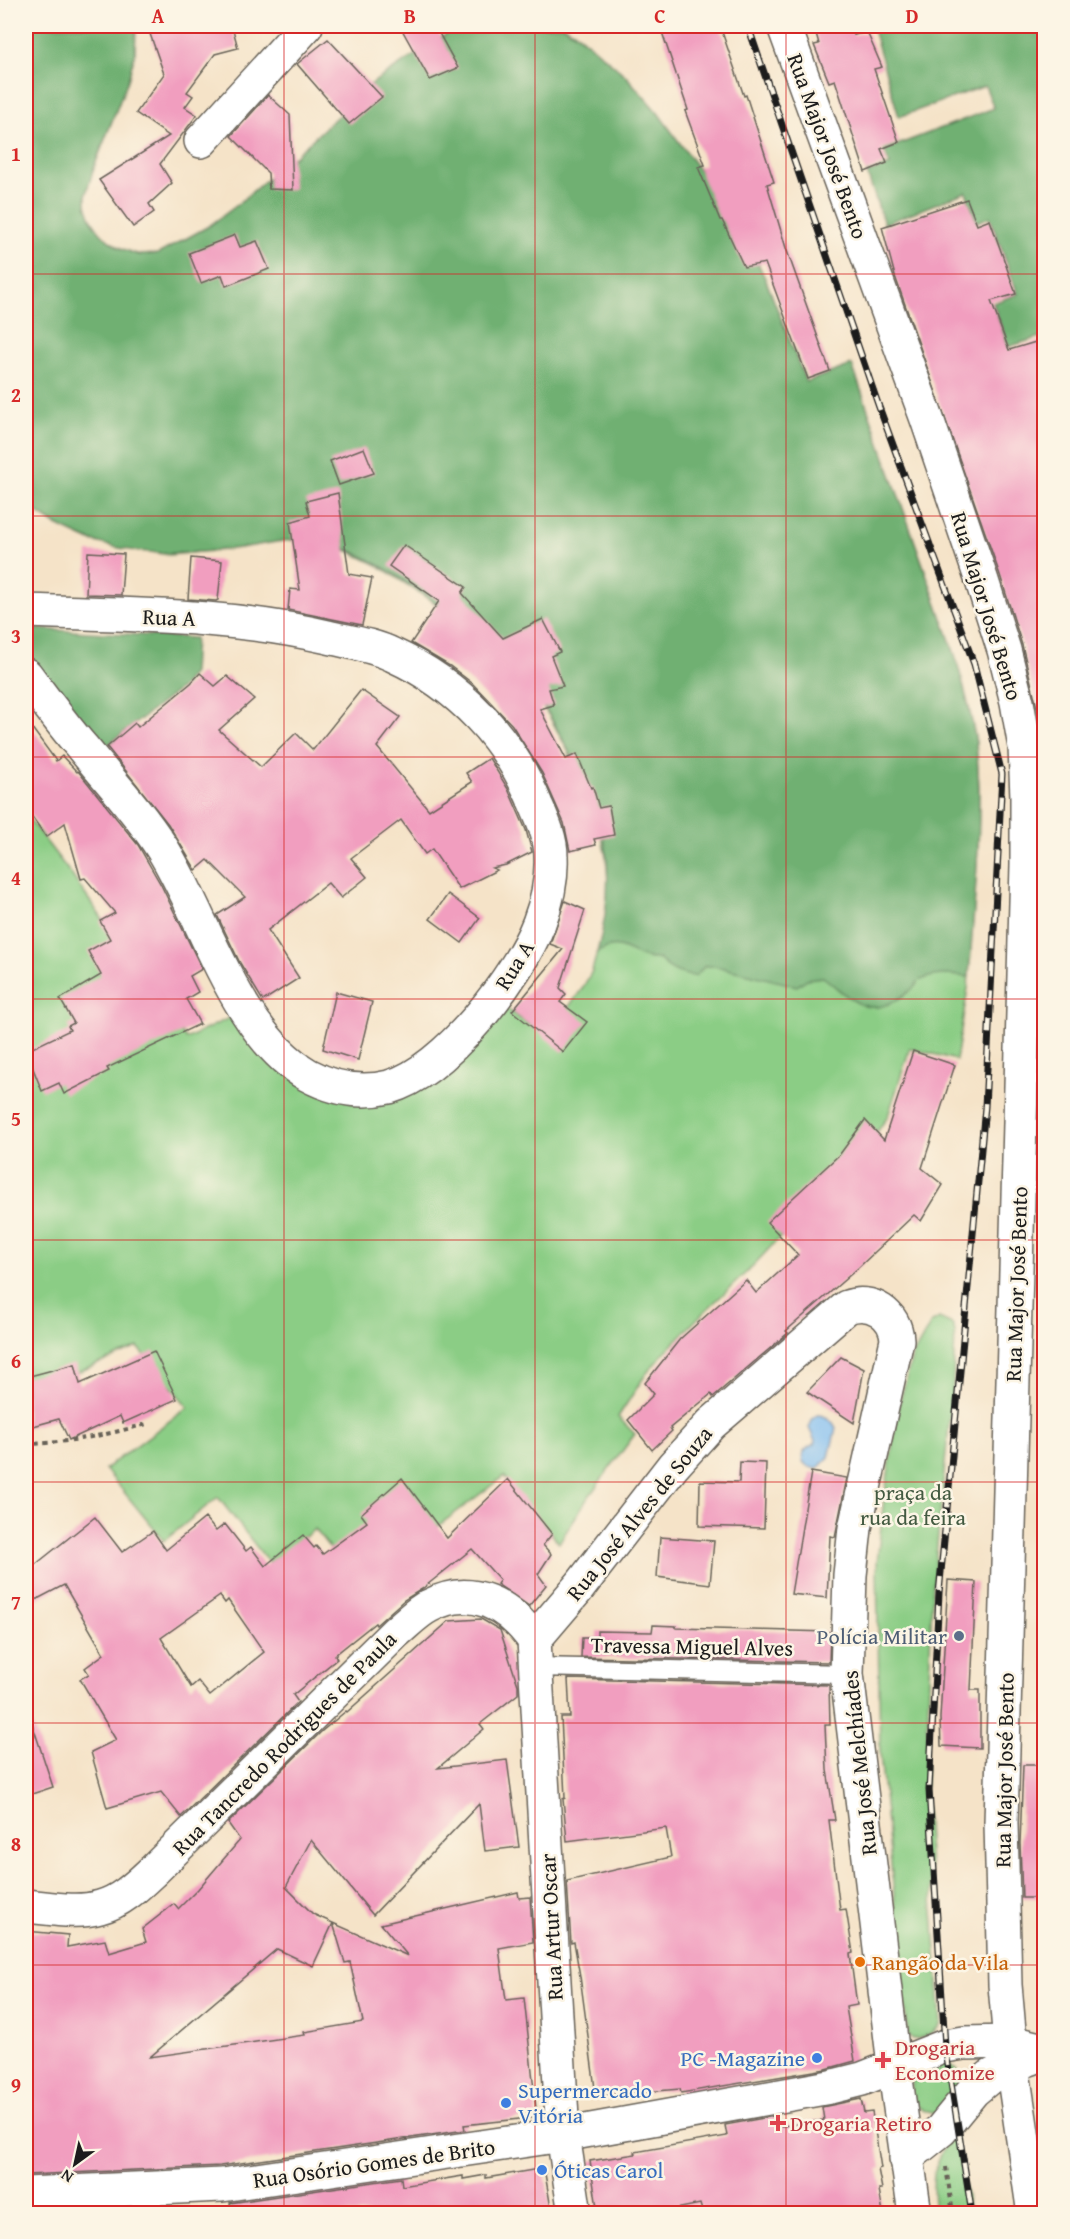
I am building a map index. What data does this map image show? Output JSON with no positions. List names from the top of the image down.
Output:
{
  "streets": {
    "street": [
      "Rua Major José Bento",
      "Rua A",
      "Rua José Alves de Souza",
      "Rua Tancredo Rodrigues de Paula",
      "Rua José Melchíades",
      "Rua Artur Oscar",
      "Rua Osório Gomes de Brito"
    ],
    "lane": ["Travessa Miguel Alves"]
  },
  "crossings": [
    ["Rua Major José Bento", "Rua Osório Gomes de Brito"],
    ["Rua José Alves de Souza", "Travessa Miguel Alves"],
    ["Rua José Alves de Souza", "Rua Tancredo Rodrigues de Paula"],
    ["Rua José Alves de Souza", "Rua José Melchíades"],
    ["Rua José Alves de Souza", "Rua Artur Oscar"],
    ["Travessa Miguel Alves", "Rua Tancredo Rodrigues de Paula"],
    ["Travessa Miguel Alves", "Rua José Melchíades"],
    ["Travessa Miguel Alves", "Rua Artur Oscar"],
    ["Rua Tancredo Rodrigues de Paula", "Rua Artur Oscar"],
    ["Rua José Melchíades", "Rua Osório Gomes de Brito"],
    ["Rua Artur Oscar", "Rua Osório Gomes de Brito"]
  ],
  "parks": ["praça da rua da feira"],
  "places": {
    "other": [
      "Polícia Militar",
      "Rangão da Vila",
      "PC -Magazine",
      "Supermercado Vitória",
      "Óticas Carol"
    ],
    "health": ["Drogaria Economize", "Drogaria Retiro"]
  },
  "north": "bottom left",
  "grid": {
    "columns": [
      "A",
      "B",
      "C",
      "D"
    ],
    "rows": [
      "1",
      "2",
      "3",
      "4",
      "5",
      "6",
      "7",
      "8",
      "9"
    ]
  }
}
